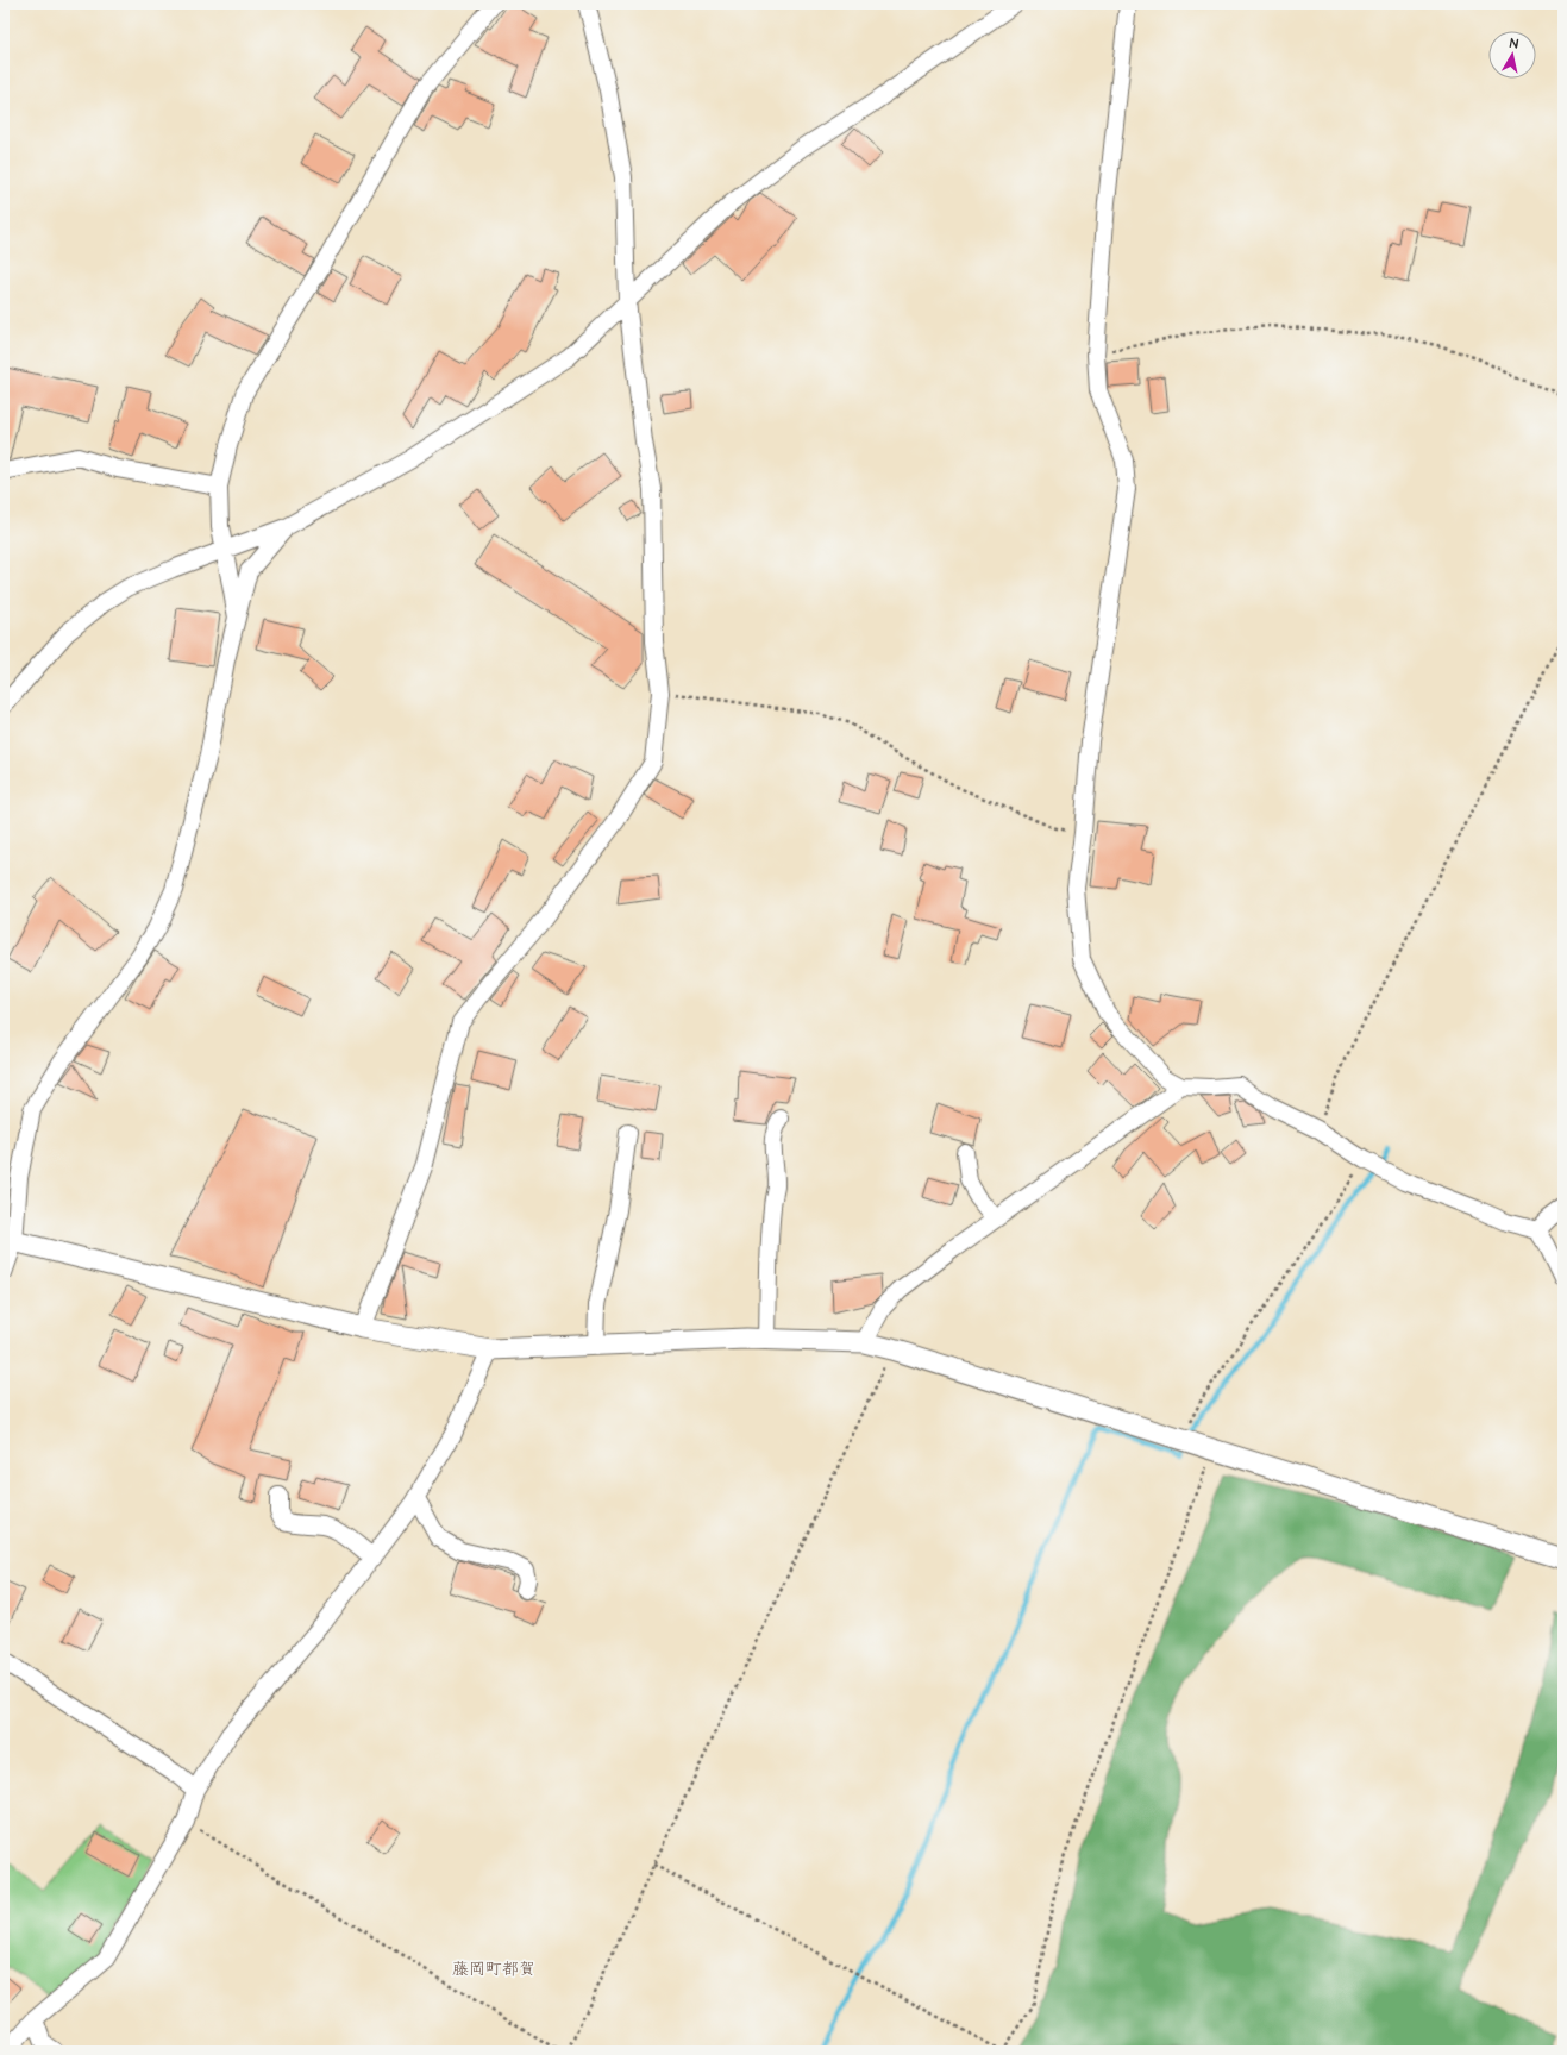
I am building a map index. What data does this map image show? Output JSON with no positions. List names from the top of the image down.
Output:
{
  "districts": ["藤岡町都賀"],
  "north": "top"
}
